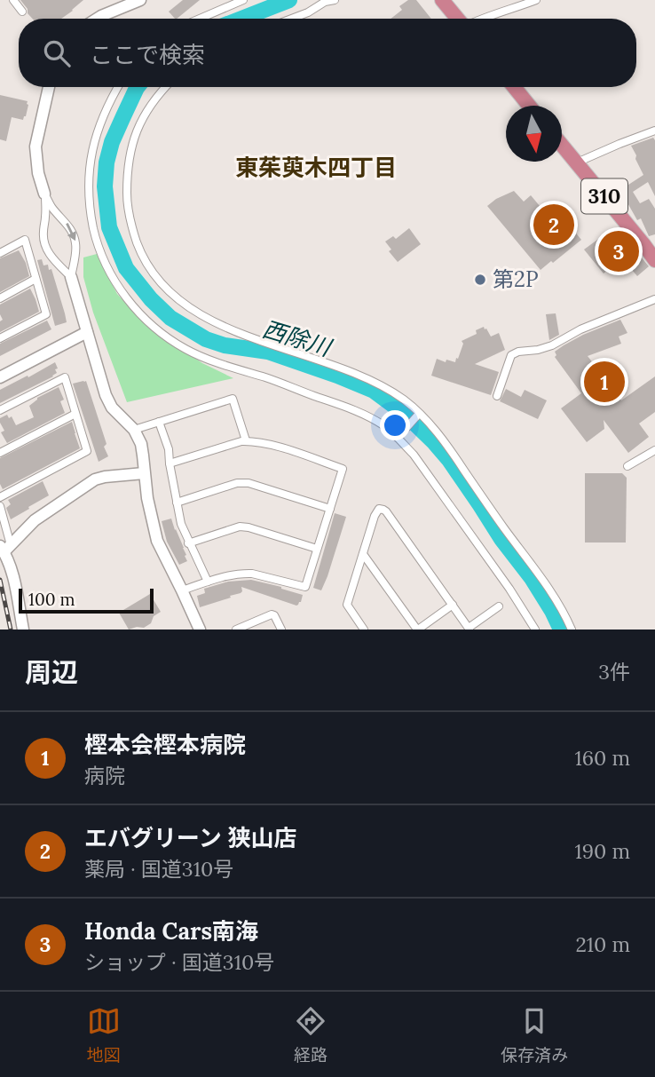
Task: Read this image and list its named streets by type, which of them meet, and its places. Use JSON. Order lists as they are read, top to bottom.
{
  "streets": {
    "highway": ["310"]
  },
  "districts": ["東茱萸木四丁目"],
  "water": ["西除川"],
  "places": ["第2P"],
  "scale_bar": "100 m",
  "north": "bottom",
  "page": {
    "search": "ここで検索",
    "pins": ["2", "3", "1"],
    "scale": "100 m",
    "heading": ["周辺", "3件"],
    "list": [
      {
        "mark": "1",
        "name": "樫本会樫本病院",
        "note": "病院",
        "value": "160 m"
      },
      {
        "mark": "2",
        "name": "エバグリーン 狭山店",
        "note": "薬局 · 国道310号",
        "value": "190 m"
      },
      {
        "mark": "3",
        "name": "Honda Cars南海",
        "note": "ショップ · 国道310号",
        "value": "210 m"
      }
    ],
    "nav": ["地図", "経路", "保存済み"]
  }
}
